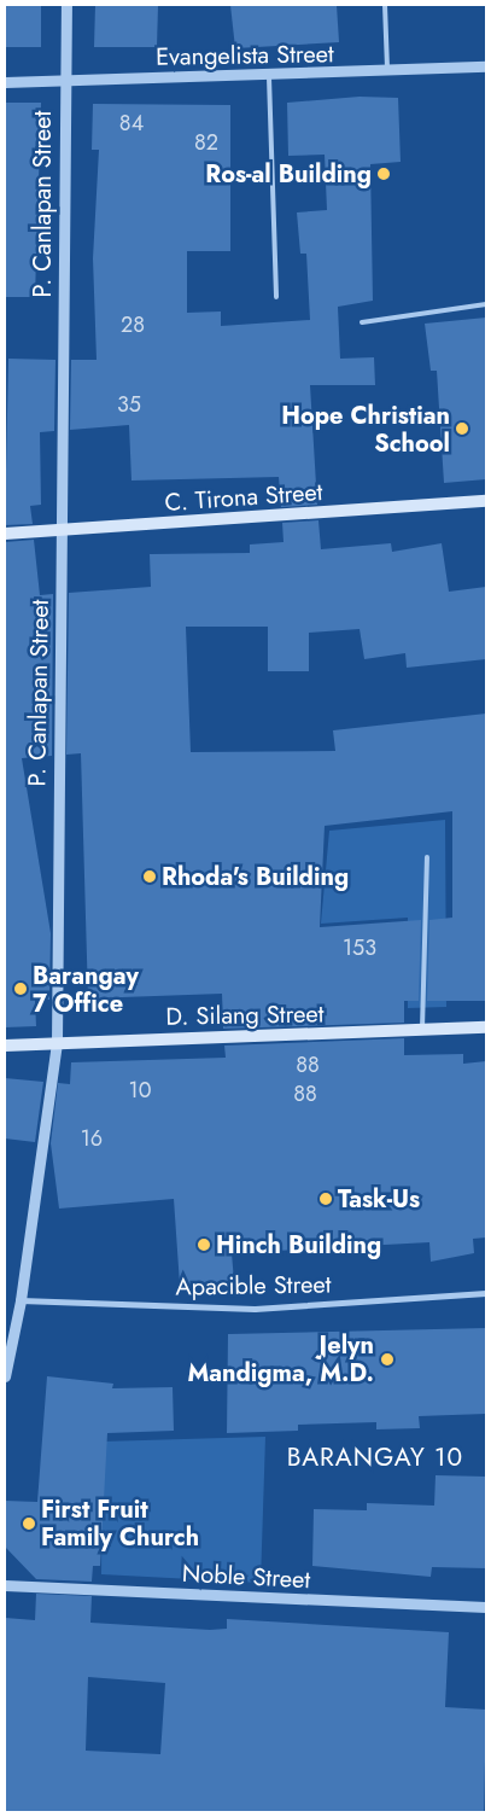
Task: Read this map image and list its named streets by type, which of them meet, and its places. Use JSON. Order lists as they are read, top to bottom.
{
  "streets": {
    "main road": ["C. Tirona Street", "D. Silang Street"],
    "street": [
      "Evangelista Street",
      "P. Canlapan Street",
      "Apacible Street",
      "Noble Street"
    ]
  },
  "crossings": [
    ["Evangelista Street", "P. Canlapan Street"],
    ["P. Canlapan Street", "C. Tirona Street"],
    ["P. Canlapan Street", "D. Silang Street"],
    ["P. Canlapan Street", "Apacible Street"]
  ],
  "districts": ["BARANGAY 10"],
  "places": [
    "Ros-al Building",
    "Hope Christian School",
    "Rhoda's Building",
    "Barangay 7 Office",
    "Task-Us",
    "Hinch Building",
    "Jelyn Mandigma, M.D.",
    "First Fruit Family Church"
  ],
  "house_numbers": [
    "84",
    "82",
    "28",
    "35",
    "153",
    "88",
    "10",
    "88",
    "16"
  ]
}
